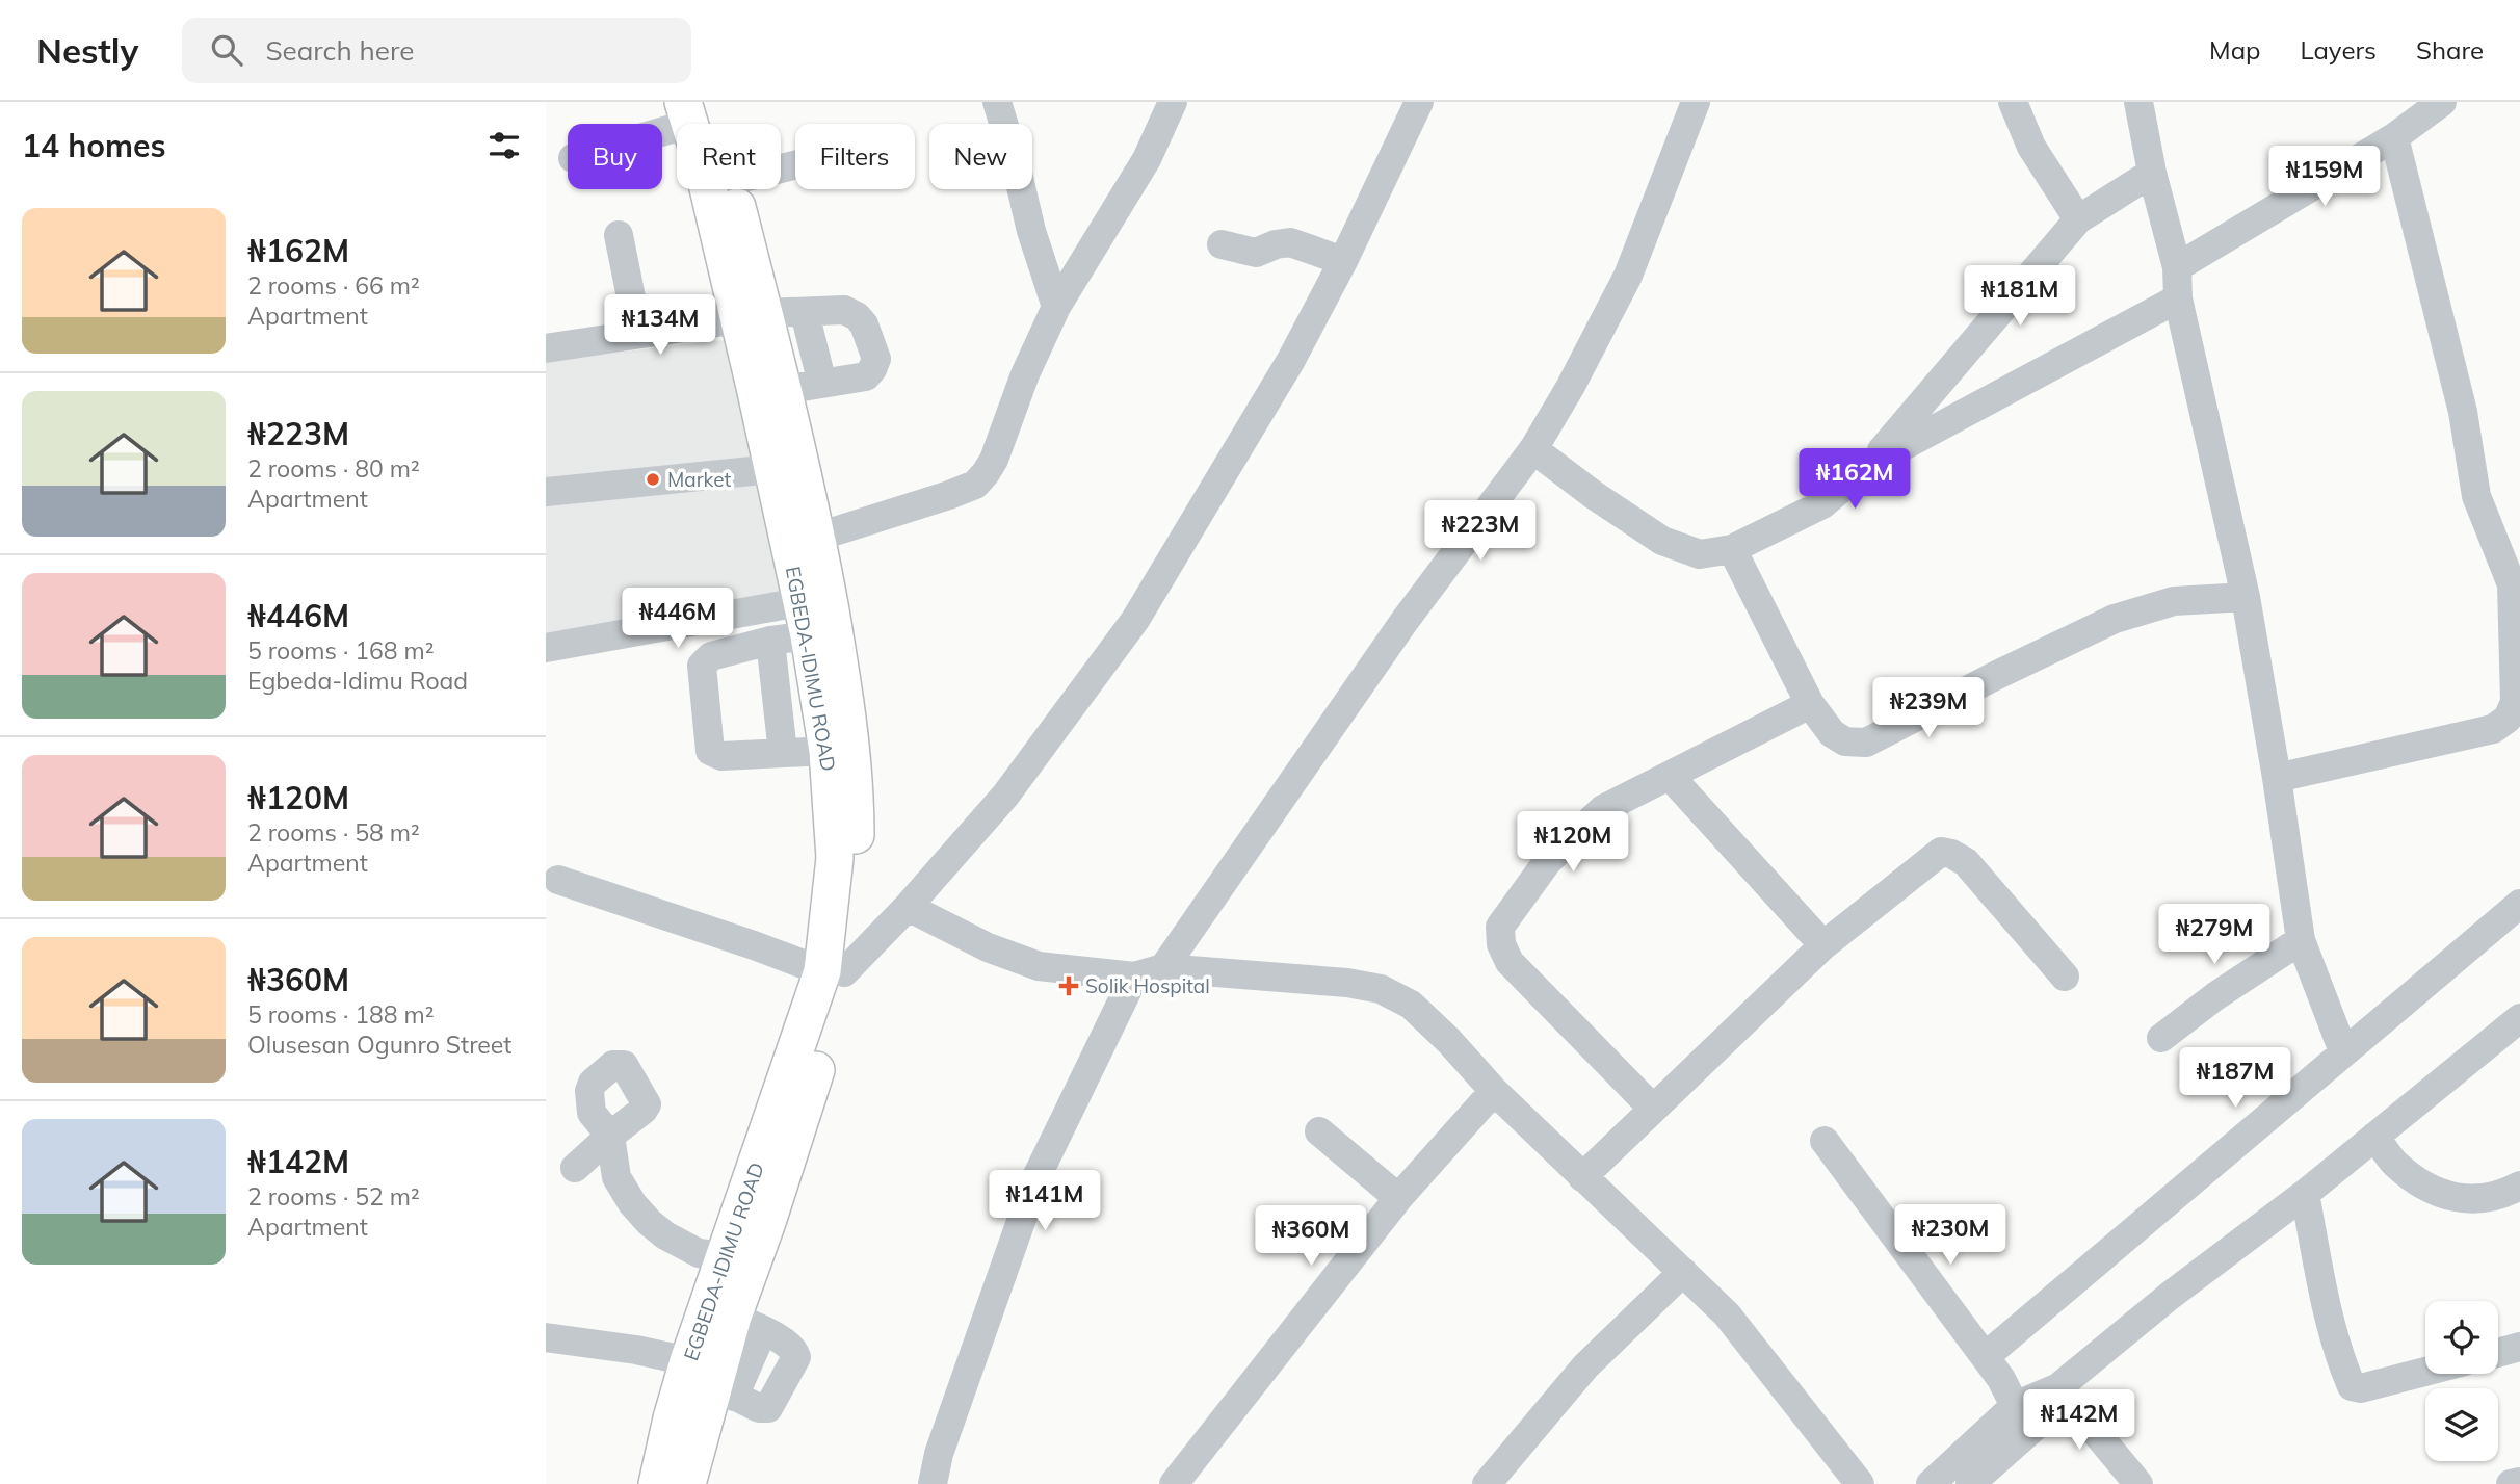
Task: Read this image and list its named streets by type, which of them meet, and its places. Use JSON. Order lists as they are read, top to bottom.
{
  "streets": {
    "main road": ["EGBEDA-IDIMU ROAD"]
  },
  "places": {
    "other": ["Market"],
    "health": ["Solik Hospital"]
  },
  "page": {
    "header": "Nestly",
    "search": "Search here",
    "nav": ["Map", "Layers", "Share"],
    "heading": "14 homes",
    "chip": [
      "Buy",
      "Rent",
      "Filters",
      "New"
    ],
    "price": [
      "₦159M",
      "₦181M",
      "₦134M",
      "₦162M",
      "₦223M",
      "₦446M",
      "₦239M",
      "₦120M",
      "₦279M",
      "₦187M",
      "₦141M",
      "₦230M",
      "₦360M",
      "₦142M"
    ],
    "list": [
      {
        "name": "₦162M",
        "note": "2 rooms · 66 m² · Apartment"
      },
      {
        "name": "₦223M",
        "note": "2 rooms · 80 m² · Apartment"
      },
      {
        "name": "₦446M",
        "note": "5 rooms · 168 m² · Egbeda-Idimu Road"
      },
      {
        "name": "₦120M",
        "note": "2 rooms · 58 m² · Apartment"
      },
      {
        "name": "₦360M",
        "note": "5 rooms · 188 m² · Olusesan Ogunro Street"
      },
      {
        "name": "₦142M",
        "note": "2 rooms · 52 m² · Apartment"
      }
    ]
  }
}
